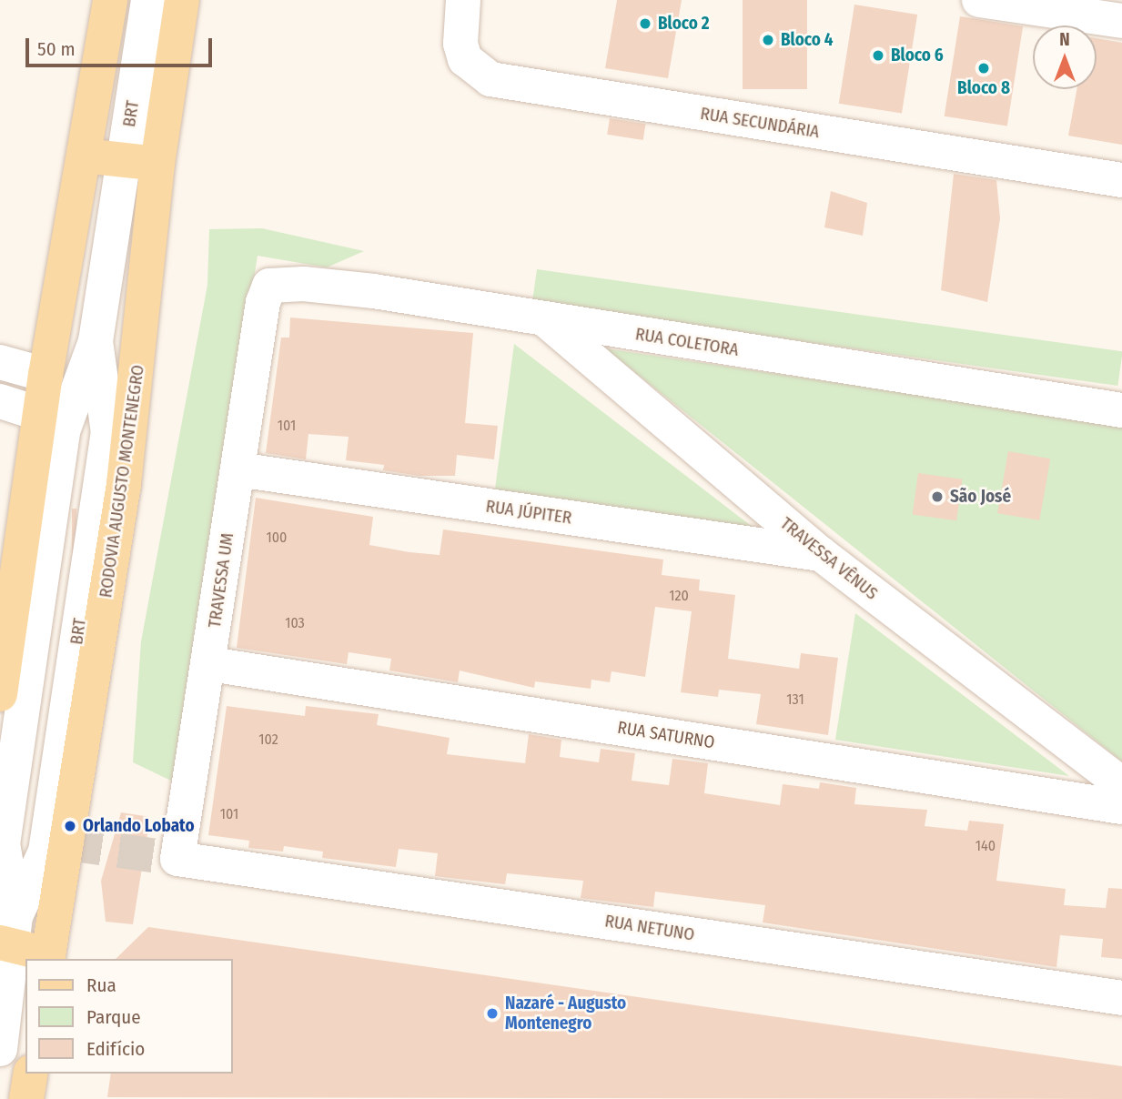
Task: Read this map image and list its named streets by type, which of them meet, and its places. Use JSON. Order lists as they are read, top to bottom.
{
  "streets": {
    "main road": ["RODOVIA AUGUSTO MONTENEGRO"],
    "street": [
      "BRT",
      "RUA SECUNDÁRIA",
      "RUA COLETORA",
      "RUA JÚPITER",
      "TRAVESSA VÊNUS",
      "TRAVESSA UM",
      "RUA SATURNO",
      "RUA NETUNO"
    ]
  },
  "crossings": [
    ["RUA COLETORA", "TRAVESSA VÊNUS"],
    ["RUA COLETORA", "TRAVESSA UM"],
    ["RUA JÚPITER", "TRAVESSA VÊNUS"],
    ["RUA JÚPITER", "TRAVESSA UM"],
    ["TRAVESSA UM", "RUA SATURNO"],
    ["TRAVESSA UM", "RUA NETUNO"]
  ],
  "places": [
    "Bloco 2",
    "Bloco 4",
    "Bloco 6",
    "Bloco 8",
    "São José",
    "Orlando Lobato",
    "Nazaré - Augusto Montenegro"
  ],
  "house_numbers": [
    "101",
    "100",
    "120",
    "103",
    "131",
    "102",
    "101",
    "140"
  ],
  "legend": ["Rua", "Parque", "Edifício"],
  "scale_bar": "50 m",
  "north": "top"
}
